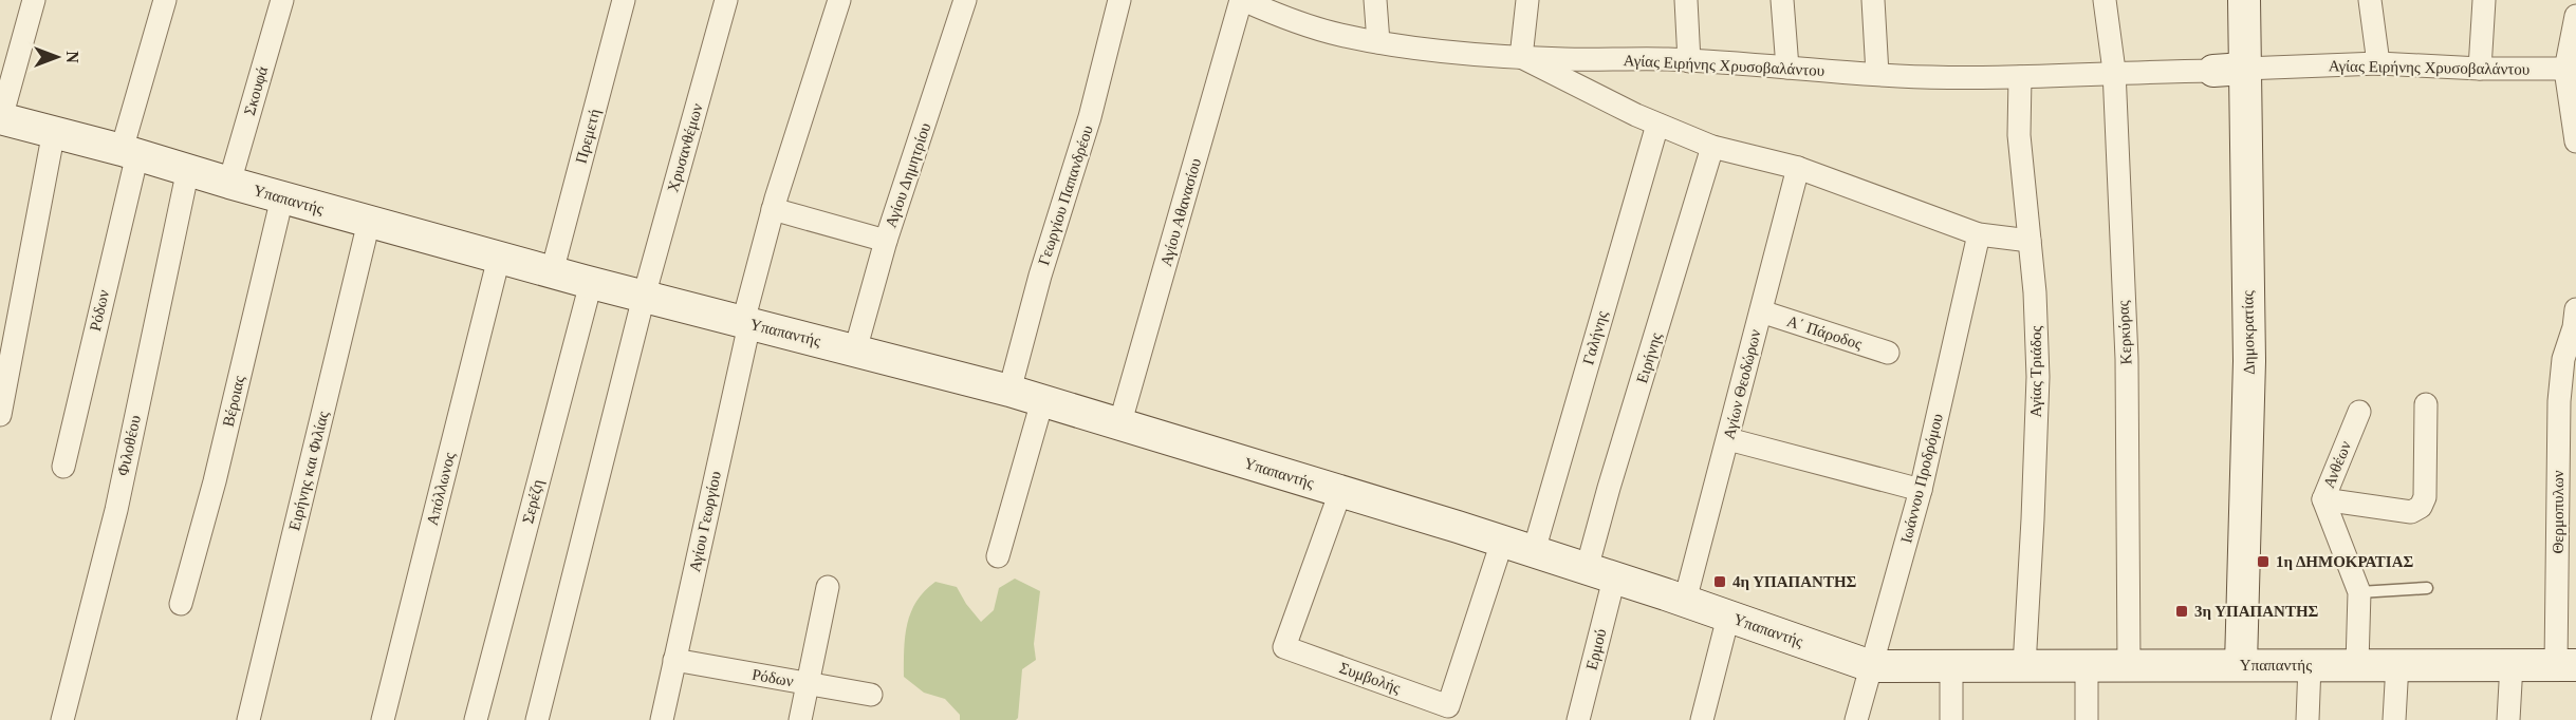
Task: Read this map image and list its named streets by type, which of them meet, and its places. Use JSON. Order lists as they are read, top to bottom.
{
  "streets": {
    "street": [
      "Αγίας Ειρήνης Χρυσοβαλάντου",
      "Σκουφά",
      "Πρεμετή",
      "Χρυσανθέμων",
      "Αγίου Δημητρίου",
      "Γεωργίου Παπανδρέου",
      "Υπαπαντής",
      "Αγίου Αθανασίου",
      "Ρόδων",
      "Α΄ Πάροδος",
      "Κερκύρας",
      "Δημοκρατίας",
      "Γαλήνης",
      "Ειρήνης",
      "Αγίας Τριάδος",
      "Αγίων Θεοδώρων",
      "Βέροιας",
      "Φιλοθέου",
      "Ανθέων",
      "Ειρήνης και Φιλίας",
      "Ιωάννου Προδρόμου",
      "Απόλλωνος",
      "Σερέζη",
      "Θερμοπυλων",
      "Αγίου Γεωργίου",
      "Ερμού",
      "Συμβολής"
    ]
  },
  "crossings": [
    ["Αγίας Ειρήνης Χρυσοβαλάντου", "Αγίου Αθανασίου"],
    ["Αγίας Ειρήνης Χρυσοβαλάντου", "Κερκύρας"],
    ["Αγίας Ειρήνης Χρυσοβαλάντου", "Δημοκρατίας"],
    ["Αγίας Ειρήνης Χρυσοβαλάντου", "Αγίας Τριάδος"],
    ["Σκουφά", "Υπαπαντής"],
    ["Πρεμετή", "Υπαπαντής"],
    ["Χρυσανθέμων", "Υπαπαντής"],
    ["Αγίου Δημητρίου", "Υπαπαντής"],
    ["Γεωργίου Παπανδρέου", "Υπαπαντής"],
    ["Υπαπαντής", "Αγίου Αθανασίου"],
    ["Υπαπαντής", "Ρόδων"],
    ["Υπαπαντής", "Κερκύρας"],
    ["Υπαπαντής", "Δημοκρατίας"],
    ["Υπαπαντής", "Γαλήνης"],
    ["Υπαπαντής", "Ειρήνης"],
    ["Υπαπαντής", "Αγίας Τριάδος"],
    ["Υπαπαντής", "Αγίων Θεοδώρων"],
    ["Υπαπαντής", "Βέροιας"],
    ["Υπαπαντής", "Φιλοθέου"],
    ["Υπαπαντής", "Ανθέων"],
    ["Υπαπαντής", "Ειρήνης και Φιλίας"],
    ["Υπαπαντής", "Ιωάννου Προδρόμου"],
    ["Υπαπαντής", "Απόλλωνος"],
    ["Υπαπαντής", "Σερέζη"],
    ["Υπαπαντής", "Θερμοπυλων"],
    ["Υπαπαντής", "Αγίου Γεωργίου"],
    ["Υπαπαντής", "Ερμού"],
    ["Υπαπαντής", "Συμβολής"],
    ["Ρόδων", "Αγίου Γεωργίου"],
    ["Α΄ Πάροδος", "Αγίων Θεοδώρων"],
    ["Ειρήνης", "Ερμού"]
  ],
  "places": {
    "transit": ["1η ΔΗΜΟΚΡΑΤΙΑΣ", "4η ΥΠΑΠΑΝΤΗΣ", "3η ΥΠΑΠΑΝΤΗΣ"]
  },
  "north": "right"
}
